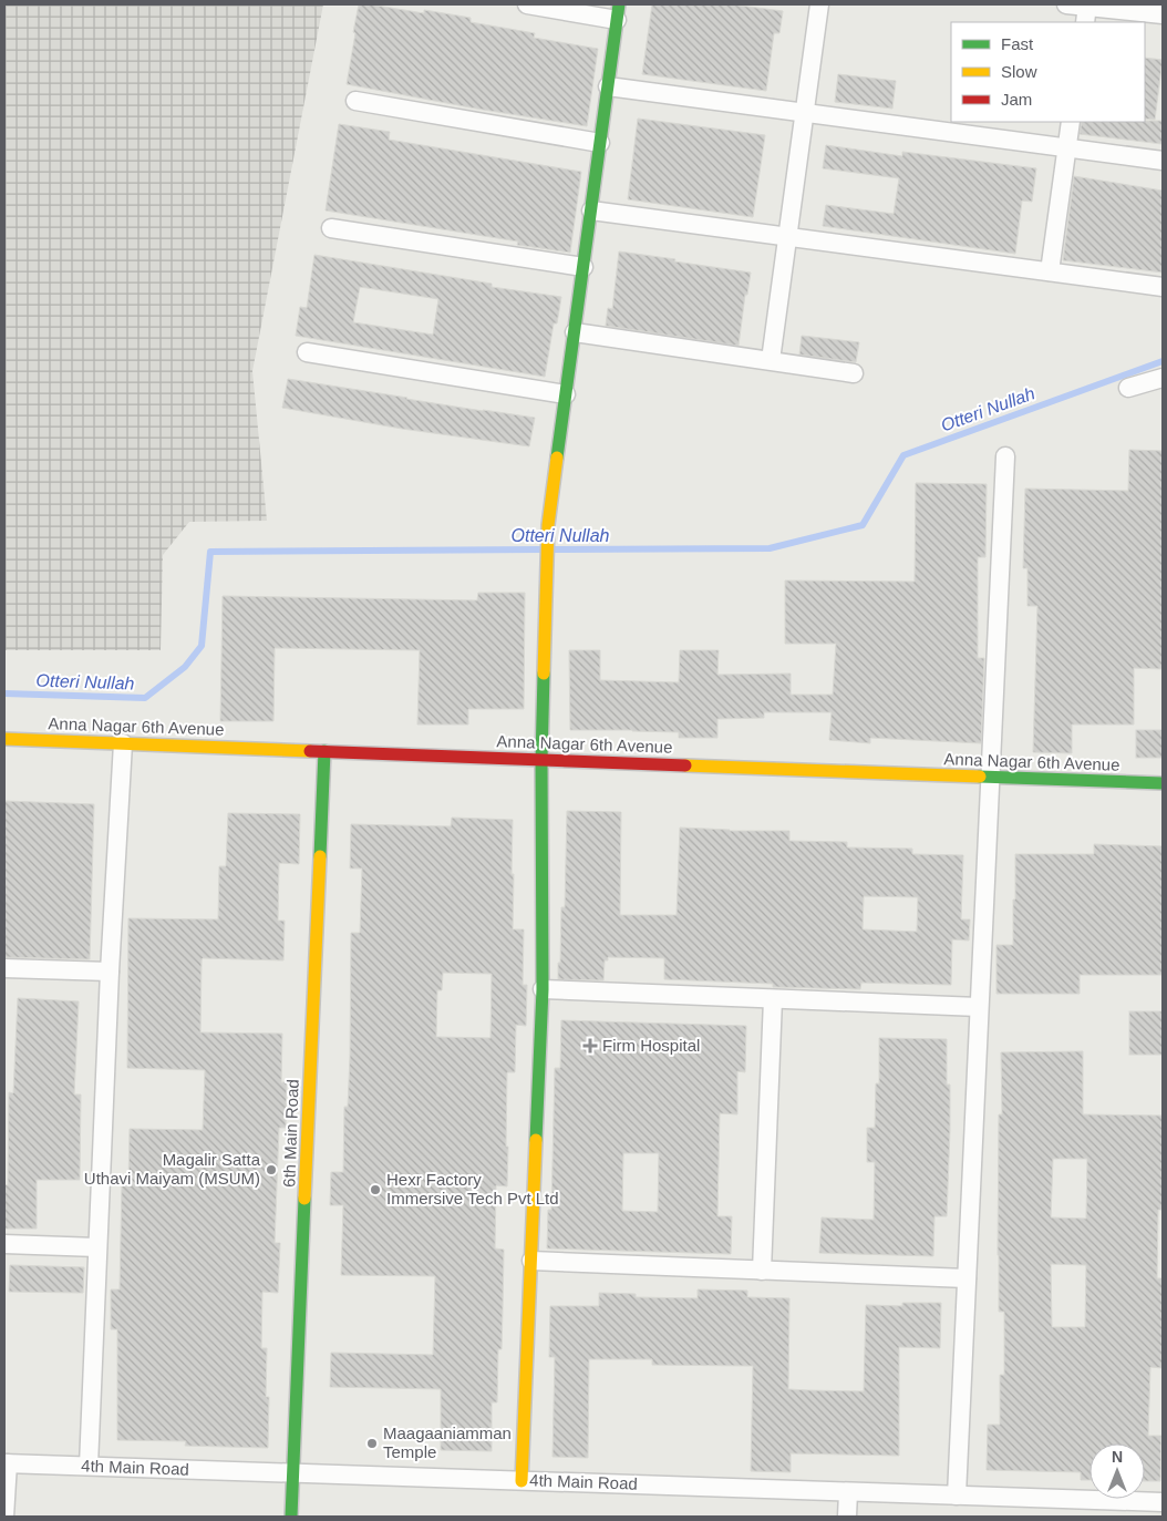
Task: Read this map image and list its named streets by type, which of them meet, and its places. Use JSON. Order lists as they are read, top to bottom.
{
  "streets": {
    "street": ["Anna Nagar 6th Avenue", "6th Main Road", "4th Main Road"]
  },
  "crossings": [
    ["Anna Nagar 6th Avenue", "6th Main Road"],
    ["6th Main Road", "4th Main Road"]
  ],
  "water": ["Otteri Nullah"],
  "places": {
    "health": ["Firm Hospital"],
    "other": ["Magalir Satta Uthavi Maiyam (MSUM)", "Hexr Factory Immersive Tech Pvt Ltd", "Maagaaniamman Temple"]
  },
  "legend": ["Fast", "Slow", "Jam"],
  "north": "top"
}
